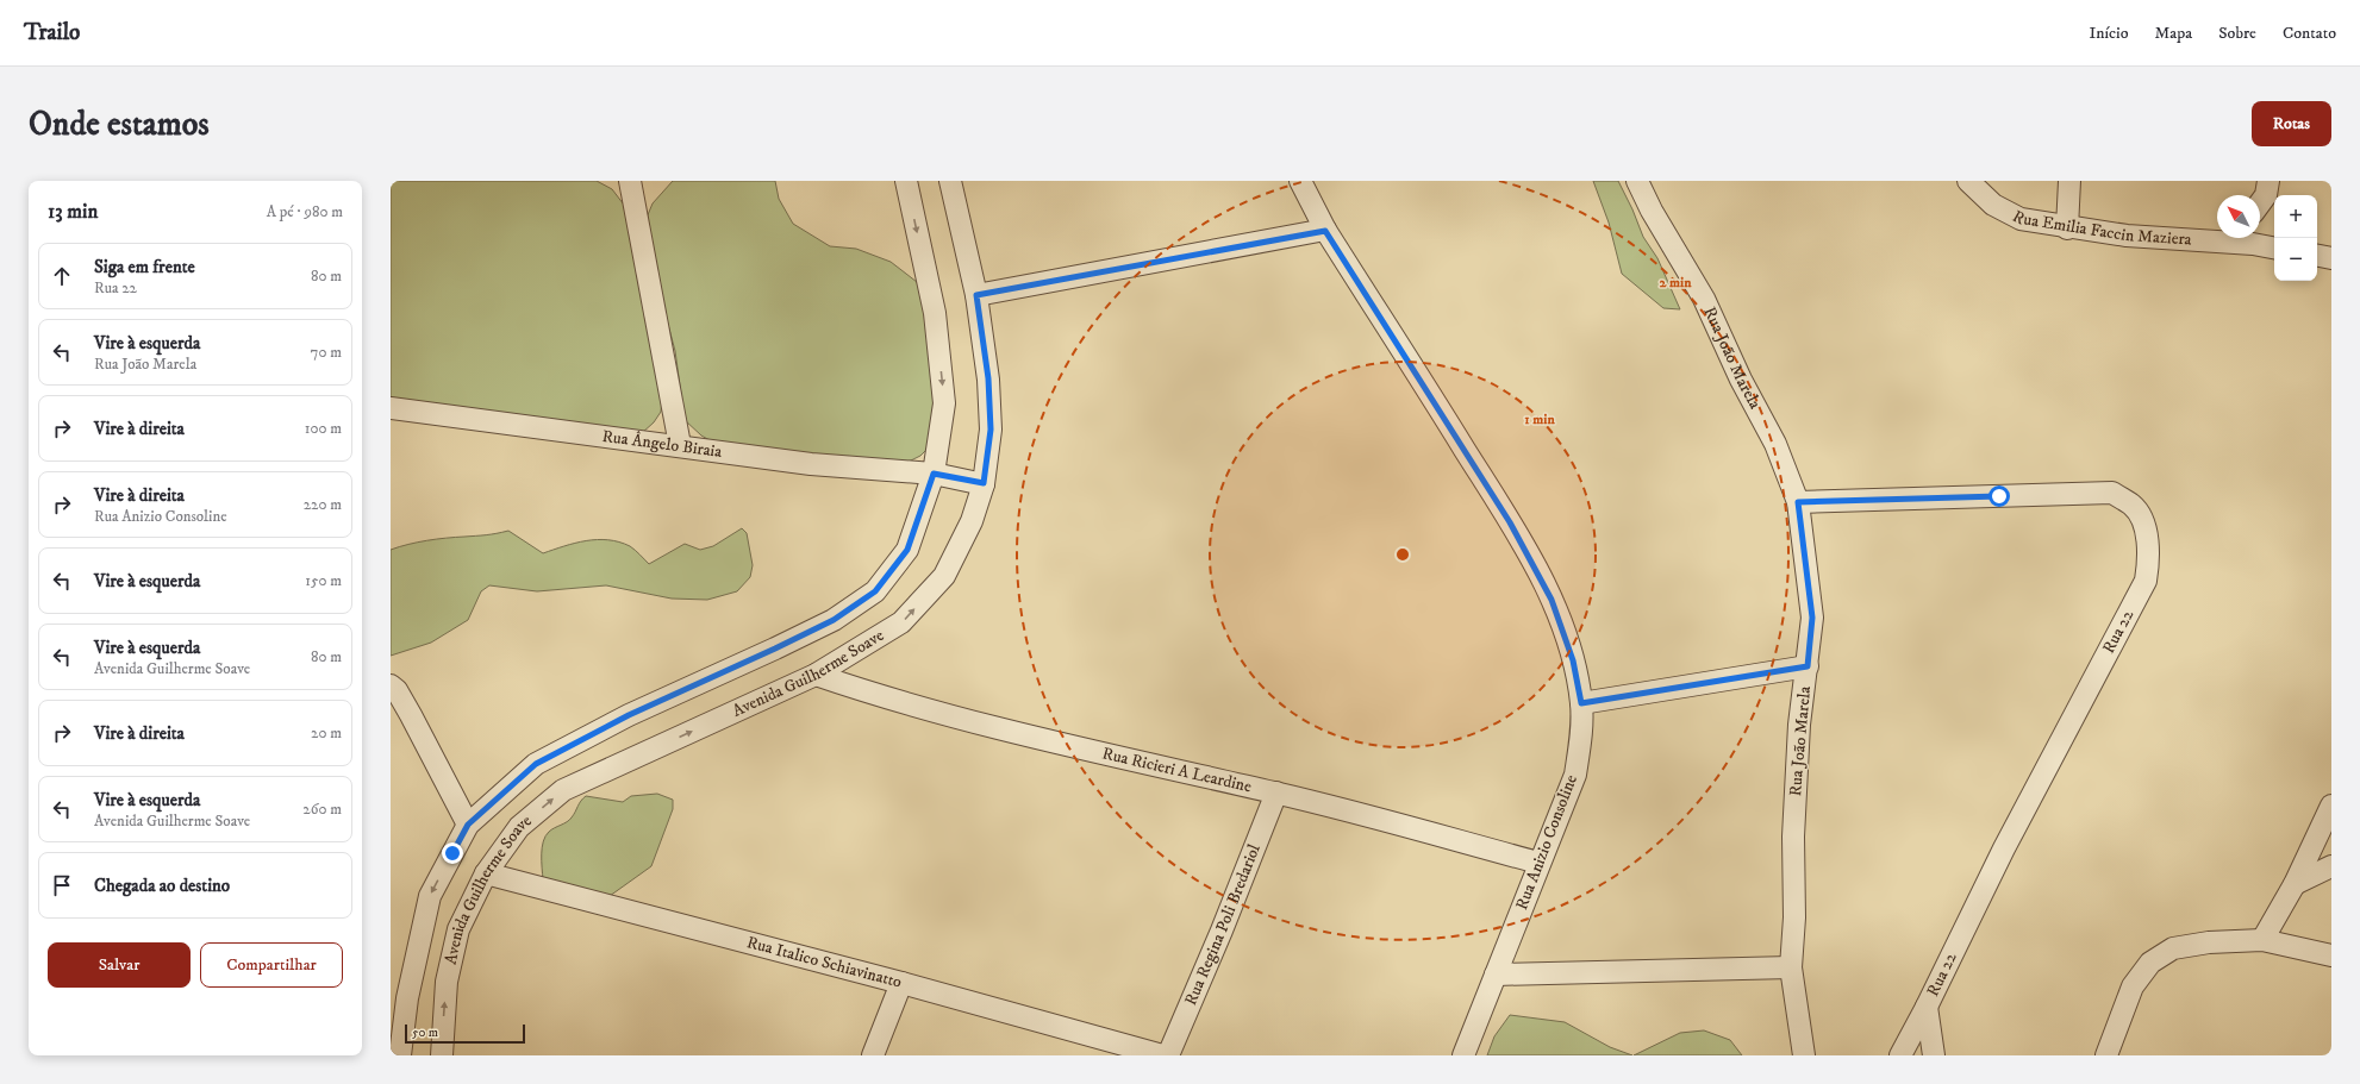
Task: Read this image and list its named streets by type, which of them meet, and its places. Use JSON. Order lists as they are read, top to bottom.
{
  "streets": {
    "street": [
      "Rua Emilia Faccin Maziera",
      "Rua João Marela",
      "Rua Ângelo Biraia",
      "Rua 22",
      "Avenida Guilherme Soave",
      "Rua Ricieri A Leardine",
      "Rua Anizio Consoline",
      "Rua Regina Poli Bredariol",
      "Rua Italico Schiavinatto"
    ]
  },
  "crossings": [
    ["Rua João Marela", "Rua 22"],
    ["Rua Ângelo Biraia", "Avenida Guilherme Soave"],
    ["Avenida Guilherme Soave", "Rua Ricieri A Leardine"],
    ["Avenida Guilherme Soave", "Rua Italico Schiavinatto"],
    ["Rua Ricieri A Leardine", "Rua Anizio Consoline"],
    ["Rua Ricieri A Leardine", "Rua Regina Poli Bredariol"]
  ],
  "scale_bar": "50 m",
  "north": "top left",
  "page": {
    "header": "Trailo",
    "nav": [
      "Início",
      "Mapa",
      "Sobre",
      "Contato"
    ],
    "buttons": [
      "Rotas",
      ["Salvar", "Compartilhar"]
    ],
    "title": "Onde estamos",
    "heading": ["13 min", "A pé · 980 m"],
    "map_buttons": ["+", "−"],
    "list": [
      ["Siga em frente", "Rua 22", "80 m"],
      ["Vire à esquerda", "Rua João Marela", "70 m"],
      ["Vire à direita", "100 m"],
      ["Vire à direita", "Rua Anizio Consoline", "220 m"],
      ["Vire à esquerda", "150 m"],
      ["Vire à esquerda", "Avenida Guilherme Soave", "80 m"],
      ["Vire à direita", "20 m"],
      ["Vire à esquerda", "Avenida Guilherme Soave", "260 m"],
      "Chegada ao destino"
    ],
    "scale": "50 m"
  },
  "rings": ["2 min", "1 min"]
}
